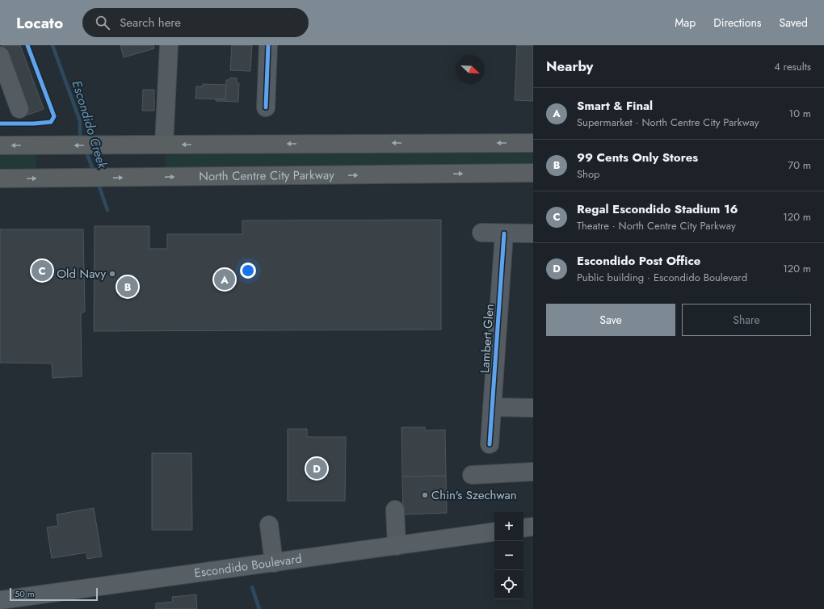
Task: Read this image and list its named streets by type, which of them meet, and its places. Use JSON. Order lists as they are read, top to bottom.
{
  "streets": {
    "highway": ["North Centre City Parkway"],
    "main road": ["Escondido Boulevard"],
    "street": ["Lambert Glen"]
  },
  "water": ["Escondido Creek"],
  "places": ["Old Navy", "Chin's Szechwan"],
  "scale_bar": "50 m",
  "north": "bottom right",
  "page": {
    "header": "Locato",
    "search": "Search here",
    "nav": ["Map", "Directions", "Saved"],
    "heading": ["Nearby", "4 results"],
    "list": [
      {
        "mark": "A",
        "name": "Smart & Final",
        "note": "Supermarket · North Centre City Parkway",
        "value": "10 m"
      },
      {
        "mark": "B",
        "name": "99 Cents Only Stores",
        "note": "Shop",
        "value": "70 m"
      },
      {
        "mark": "C",
        "name": "Regal Escondido Stadium 16",
        "note": "Theatre · North Centre City Parkway",
        "value": "120 m"
      },
      {
        "mark": "D",
        "name": "Escondido Post Office",
        "note": "Public building · Escondido Boulevard",
        "value": "120 m"
      }
    ],
    "pins": [
      "C",
      "A",
      "B",
      "D"
    ],
    "buttons": ["Save", "Share"],
    "map_buttons": ["+", "−"],
    "scale": "50 m"
  }
}
